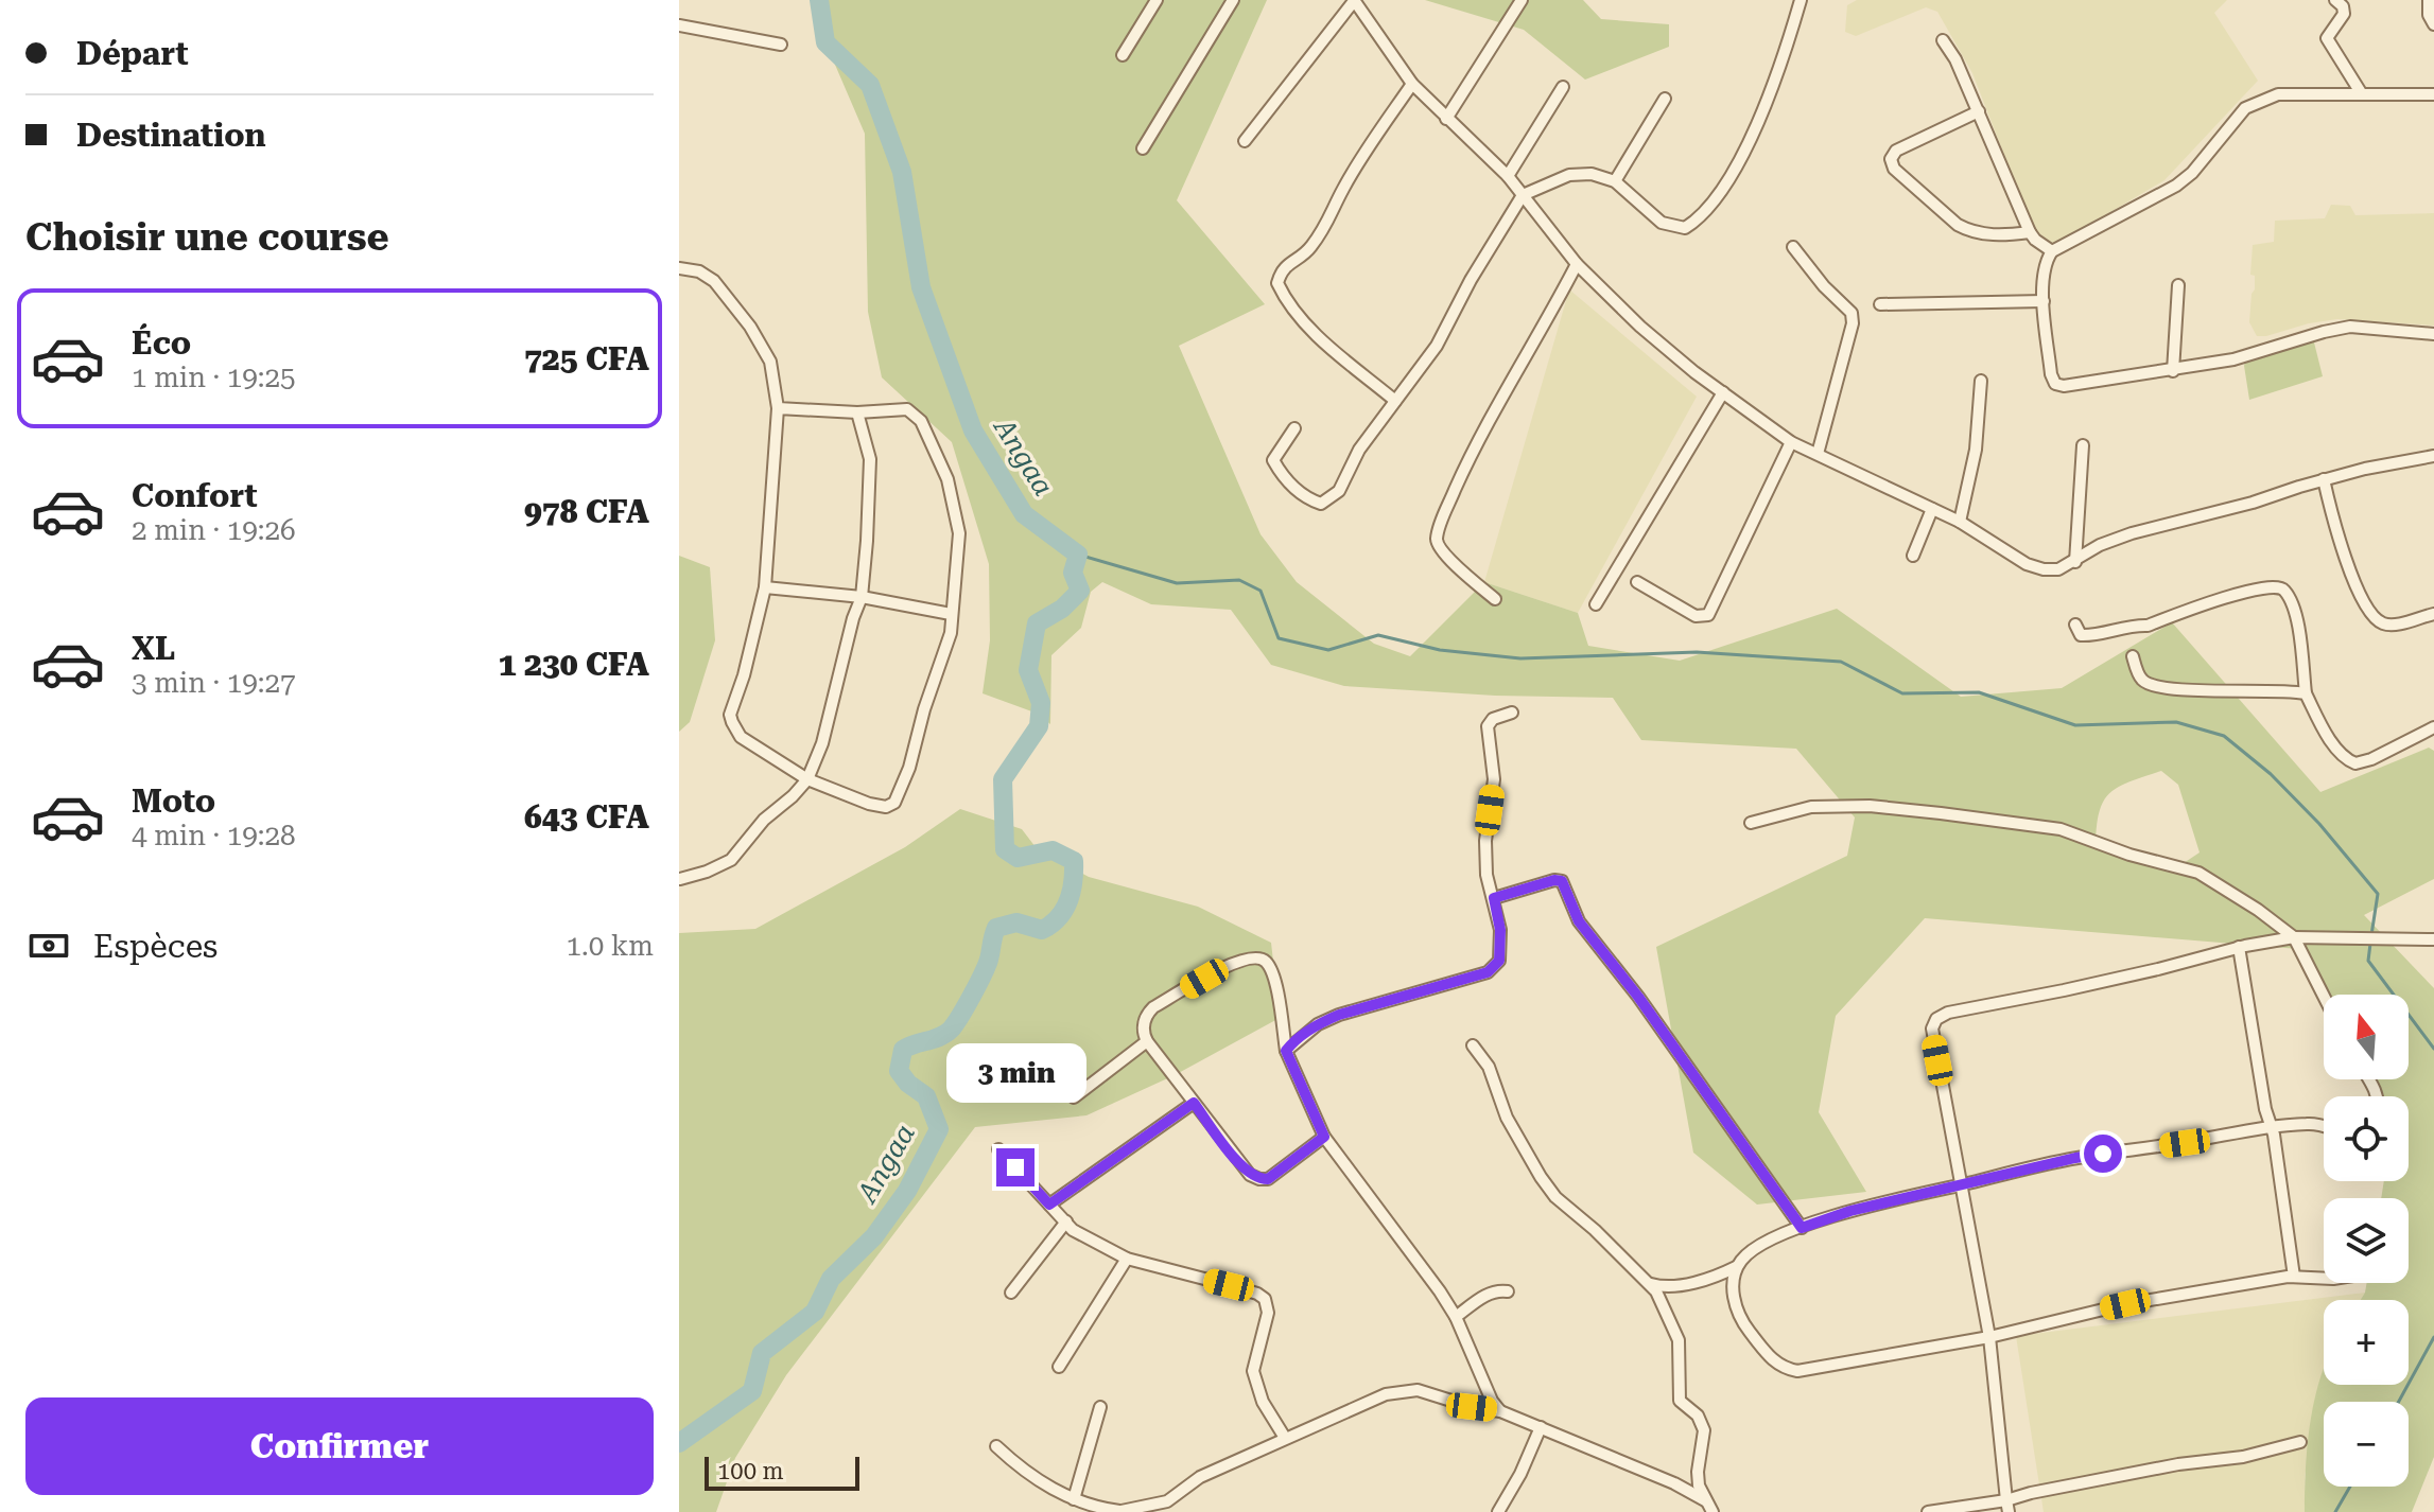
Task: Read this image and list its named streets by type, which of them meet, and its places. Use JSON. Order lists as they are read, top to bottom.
{
  "water": ["Angaa"],
  "scale_bar": "100 m",
  "north": "top",
  "page": {
    "banner": ["Départ", "Destination"],
    "heading": "Choisir une course",
    "list": [
      {
        "name": "Éco",
        "note": "1 min · 19:25",
        "value": "725 CFA"
      },
      {
        "name": "Confort",
        "note": "2 min · 19:26",
        "value": "978 CFA"
      },
      {
        "name": "XL",
        "note": "3 min · 19:27",
        "value": "1 230 CFA"
      },
      {
        "name": "Moto",
        "note": "4 min · 19:28",
        "value": "643 CFA"
      }
    ],
    "pay": ["Espèces", "1.0 km"],
    "map_buttons": ["+", "−"],
    "bubble": "3 min",
    "buttons": "Confirmer",
    "scale": "100 m"
  }
}
